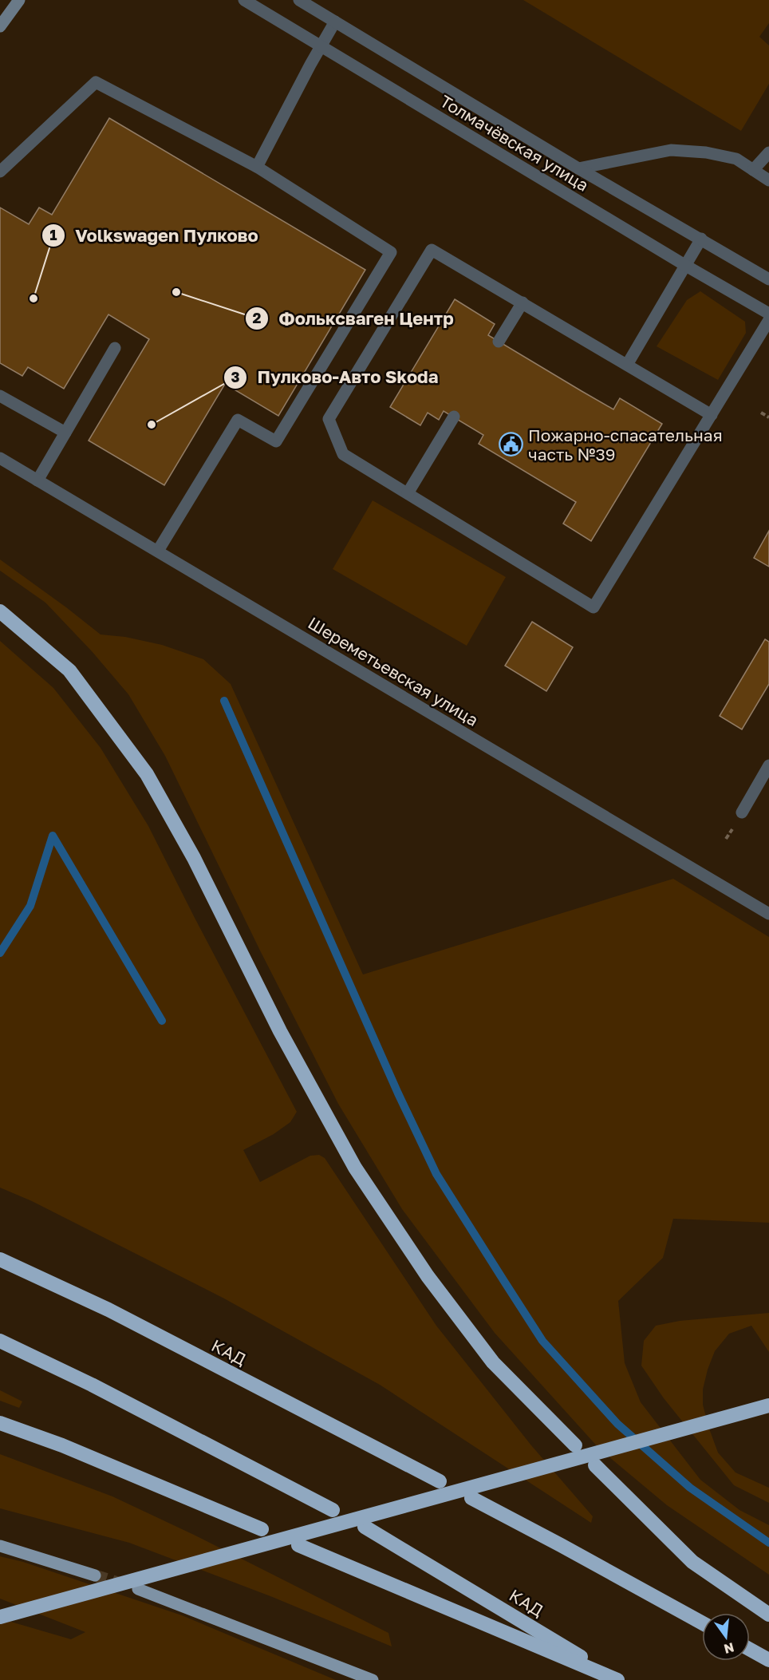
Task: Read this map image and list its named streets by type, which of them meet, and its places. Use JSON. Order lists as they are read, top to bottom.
{
  "streets": {
    "highway": ["КАД"],
    "street": ["Толмачёвская улица", "Шереметьевская улица"]
  },
  "places": {
    "other": ["Фольксваген Центр", "Volkswagen Пулково", "Пулково-Авто Skoda"],
    "public building": ["Пожарно-спасательная часть №39"]
  },
  "north": "bottom"
}
